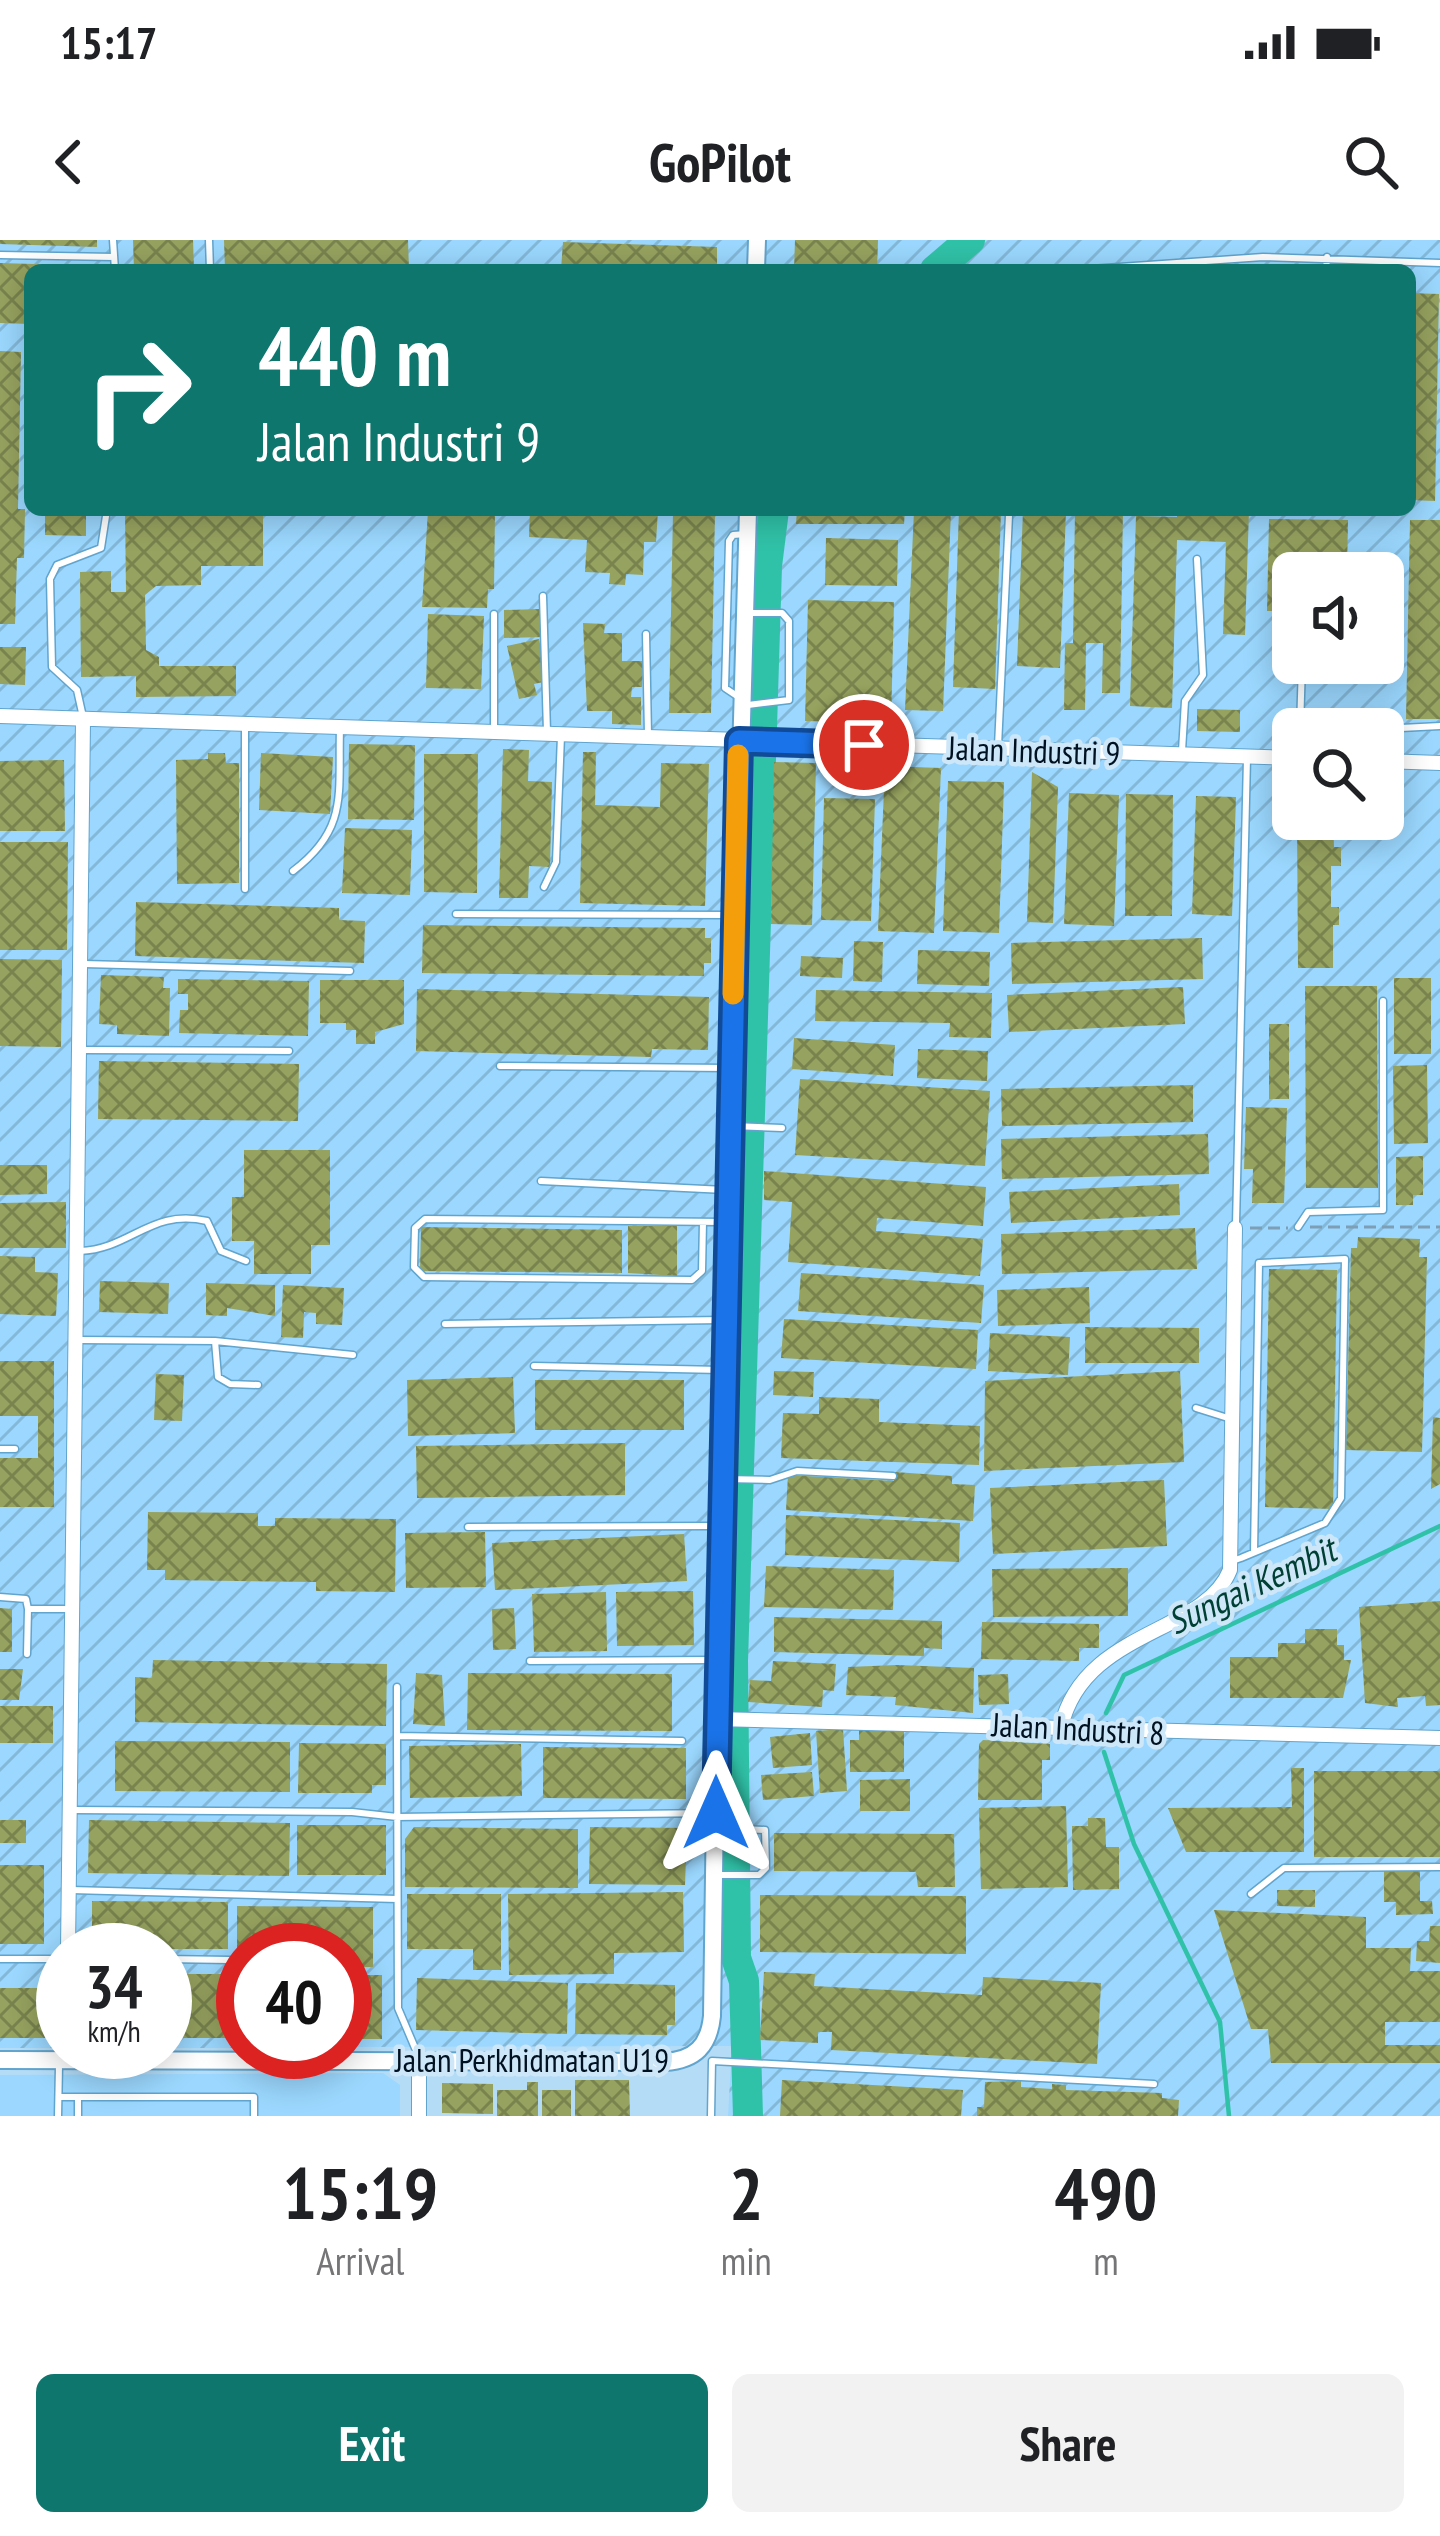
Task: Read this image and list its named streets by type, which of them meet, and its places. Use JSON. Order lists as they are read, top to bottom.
{
  "streets": {
    "street": ["Jalan Industri 9", "Jalan Industri 8", "Jalan Perkhidmatan U19"]
  },
  "water": ["Sungai Kembit"],
  "page": {
    "status": "15:17",
    "header": "GoPilot",
    "turn": ["440 m", "Jalan Industri 9"],
    "speed": "34 km/h",
    "limit": "40",
    "eta": [
      "15:19",
      "Arrival",
      "2",
      "min",
      "490",
      "m"
    ],
    "buttons": ["Exit", "Share"]
  }
}
